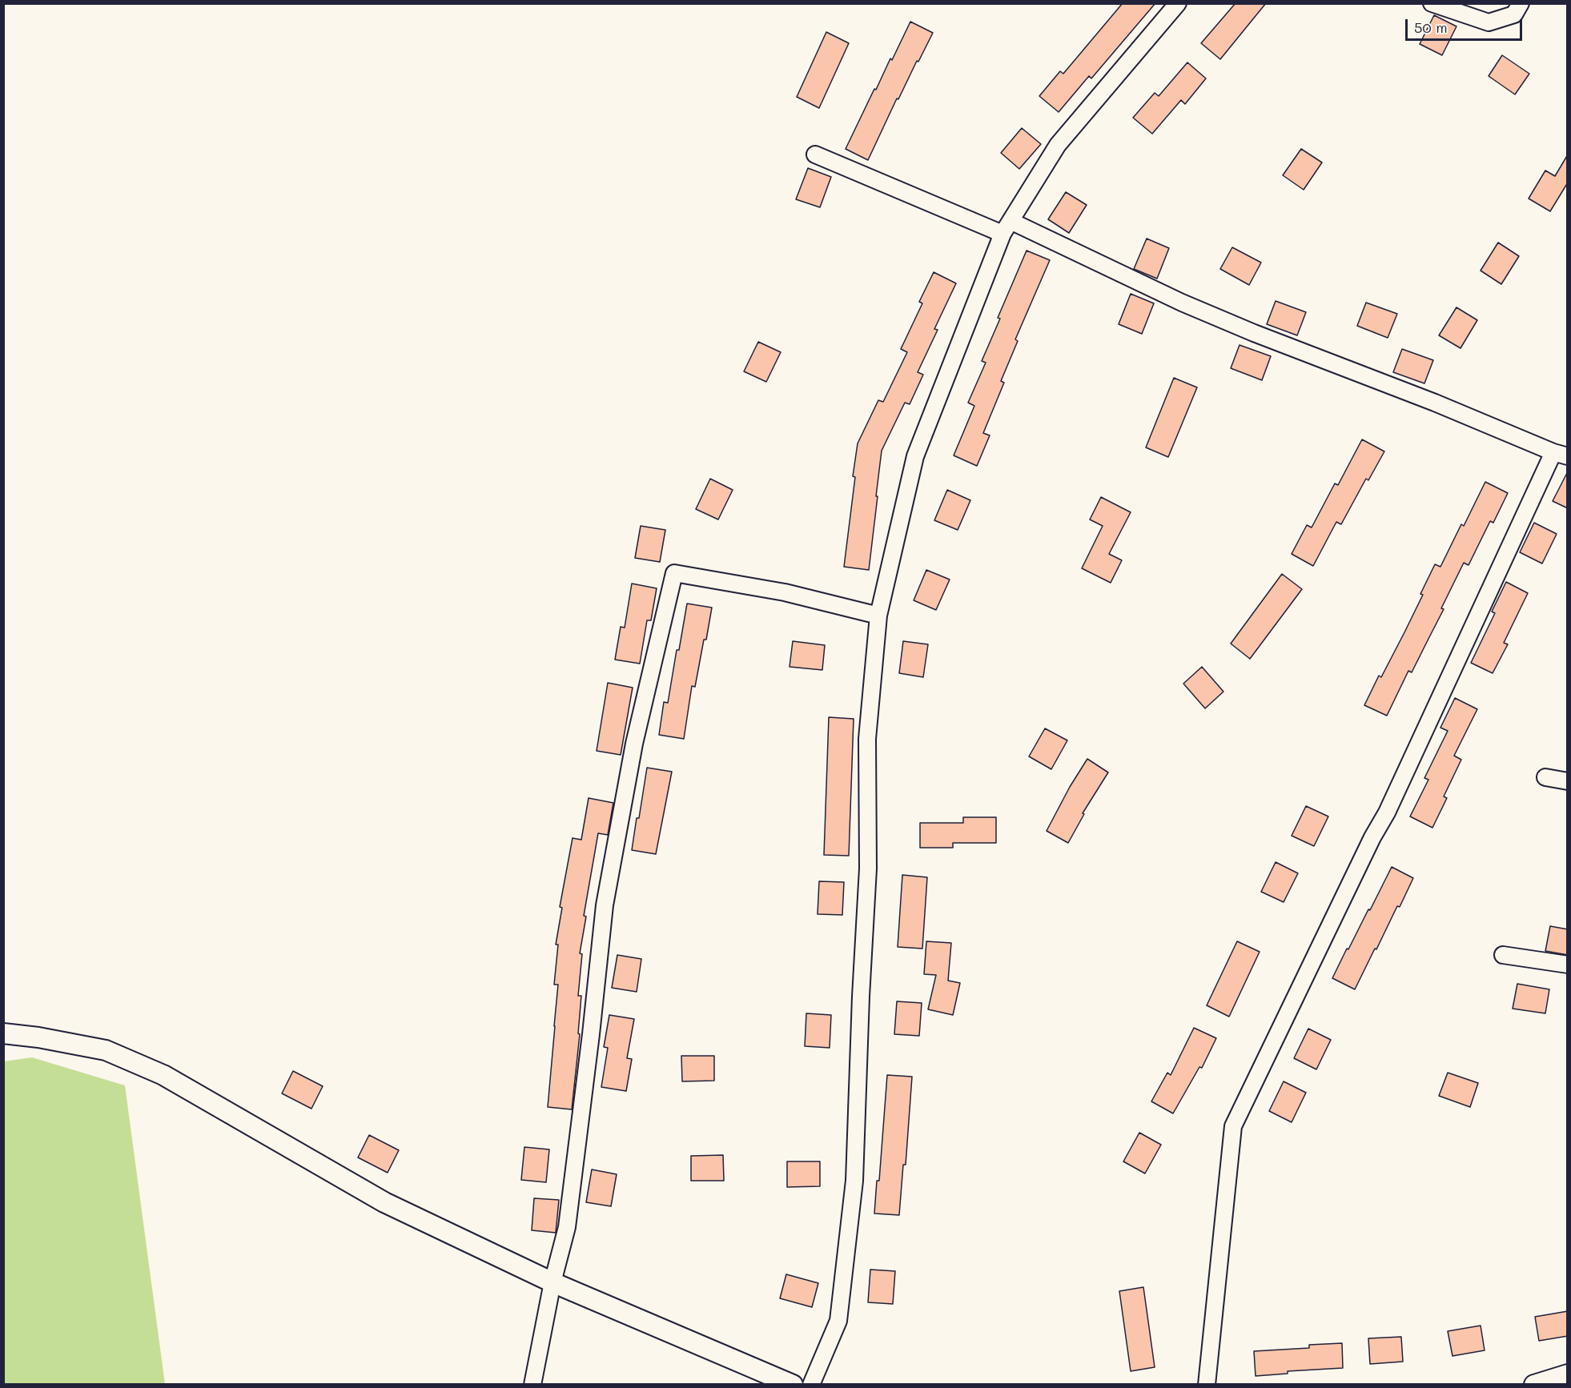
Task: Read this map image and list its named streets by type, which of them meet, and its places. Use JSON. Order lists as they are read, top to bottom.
{
  "scale_bar": "50 m"
}
